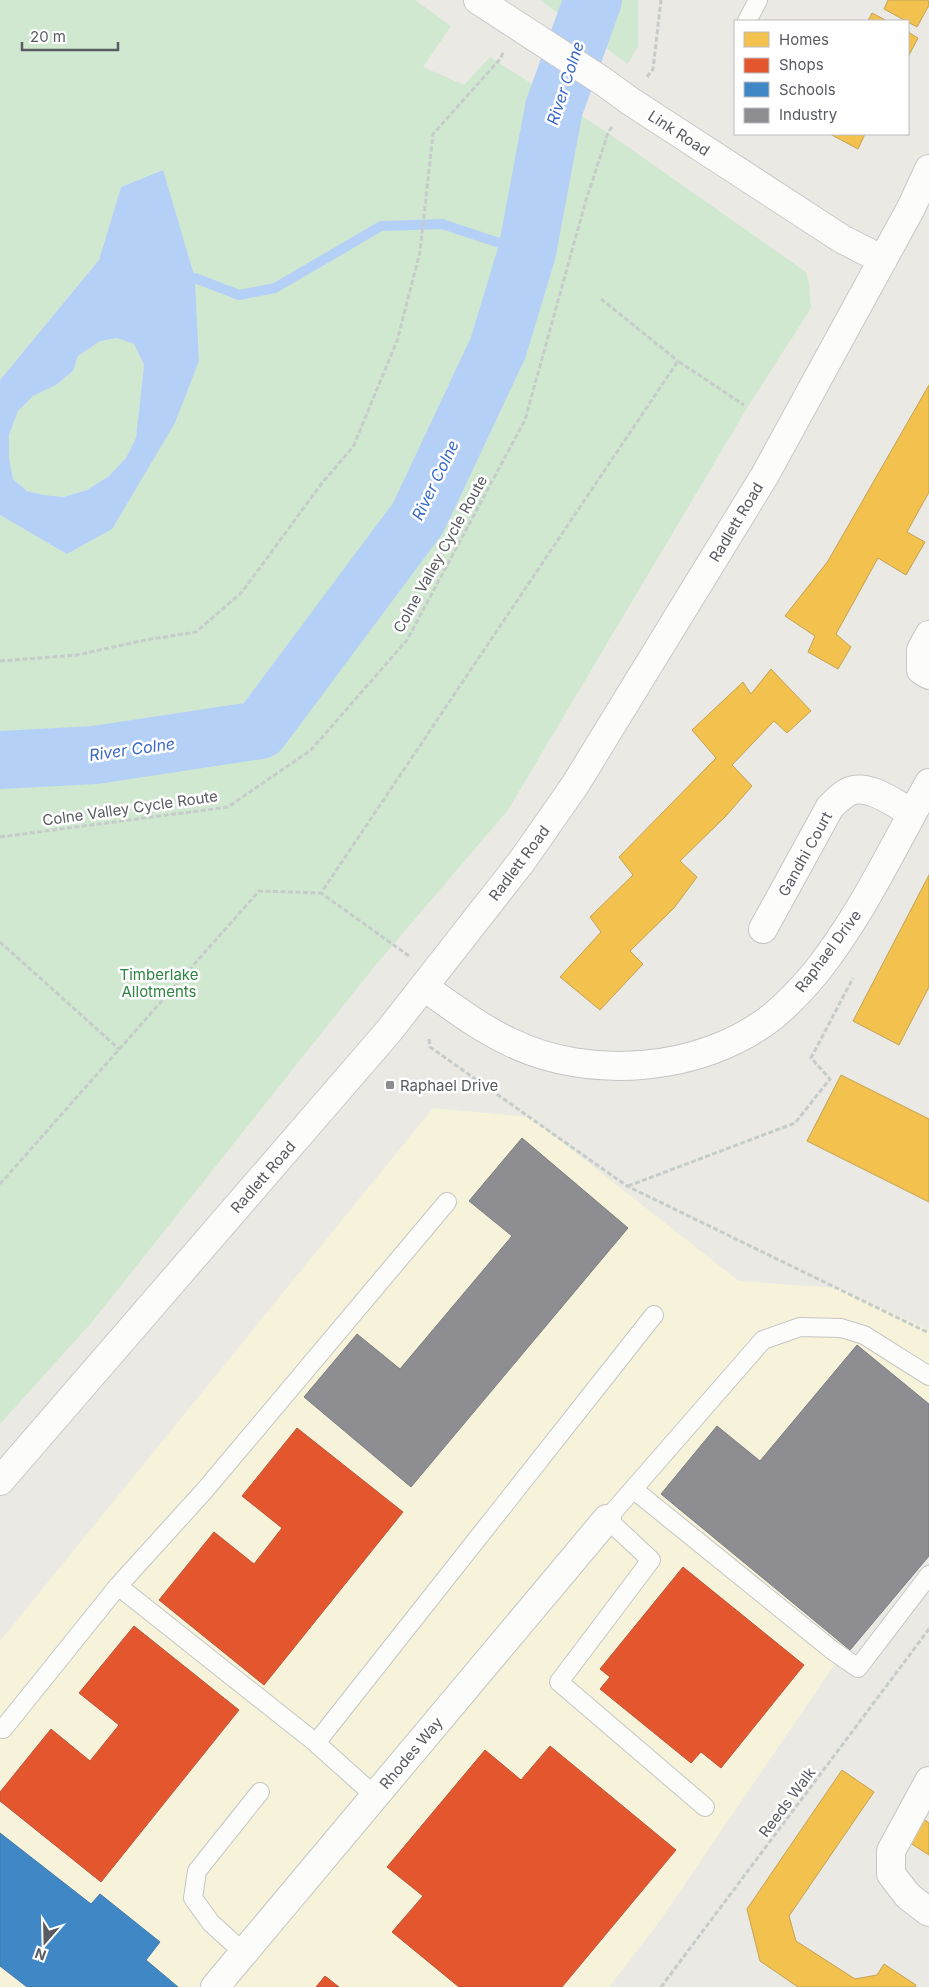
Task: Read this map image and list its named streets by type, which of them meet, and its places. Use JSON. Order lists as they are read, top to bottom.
{
  "streets": {
    "street": [
      "Link Road",
      "Radlett Road",
      "Gandhi Court",
      "Raphael Drive",
      "Rhodes Way"
    ],
    "path": ["Colne Valley Cycle Route", "Reeds Walk"]
  },
  "crossings": [
    ["Link Road", "Radlett Road"],
    ["Radlett Road", "Raphael Drive"],
    ["Gandhi Court", "Raphael Drive"]
  ],
  "water": ["River Colne"],
  "parks": ["Timberlake Allotments"],
  "places": {
    "transit": ["Raphael Drive"]
  },
  "legend": [
    "Homes",
    "Shops",
    "Schools",
    "Industry"
  ],
  "scale_bar": "20 m",
  "north": "bottom"
}
